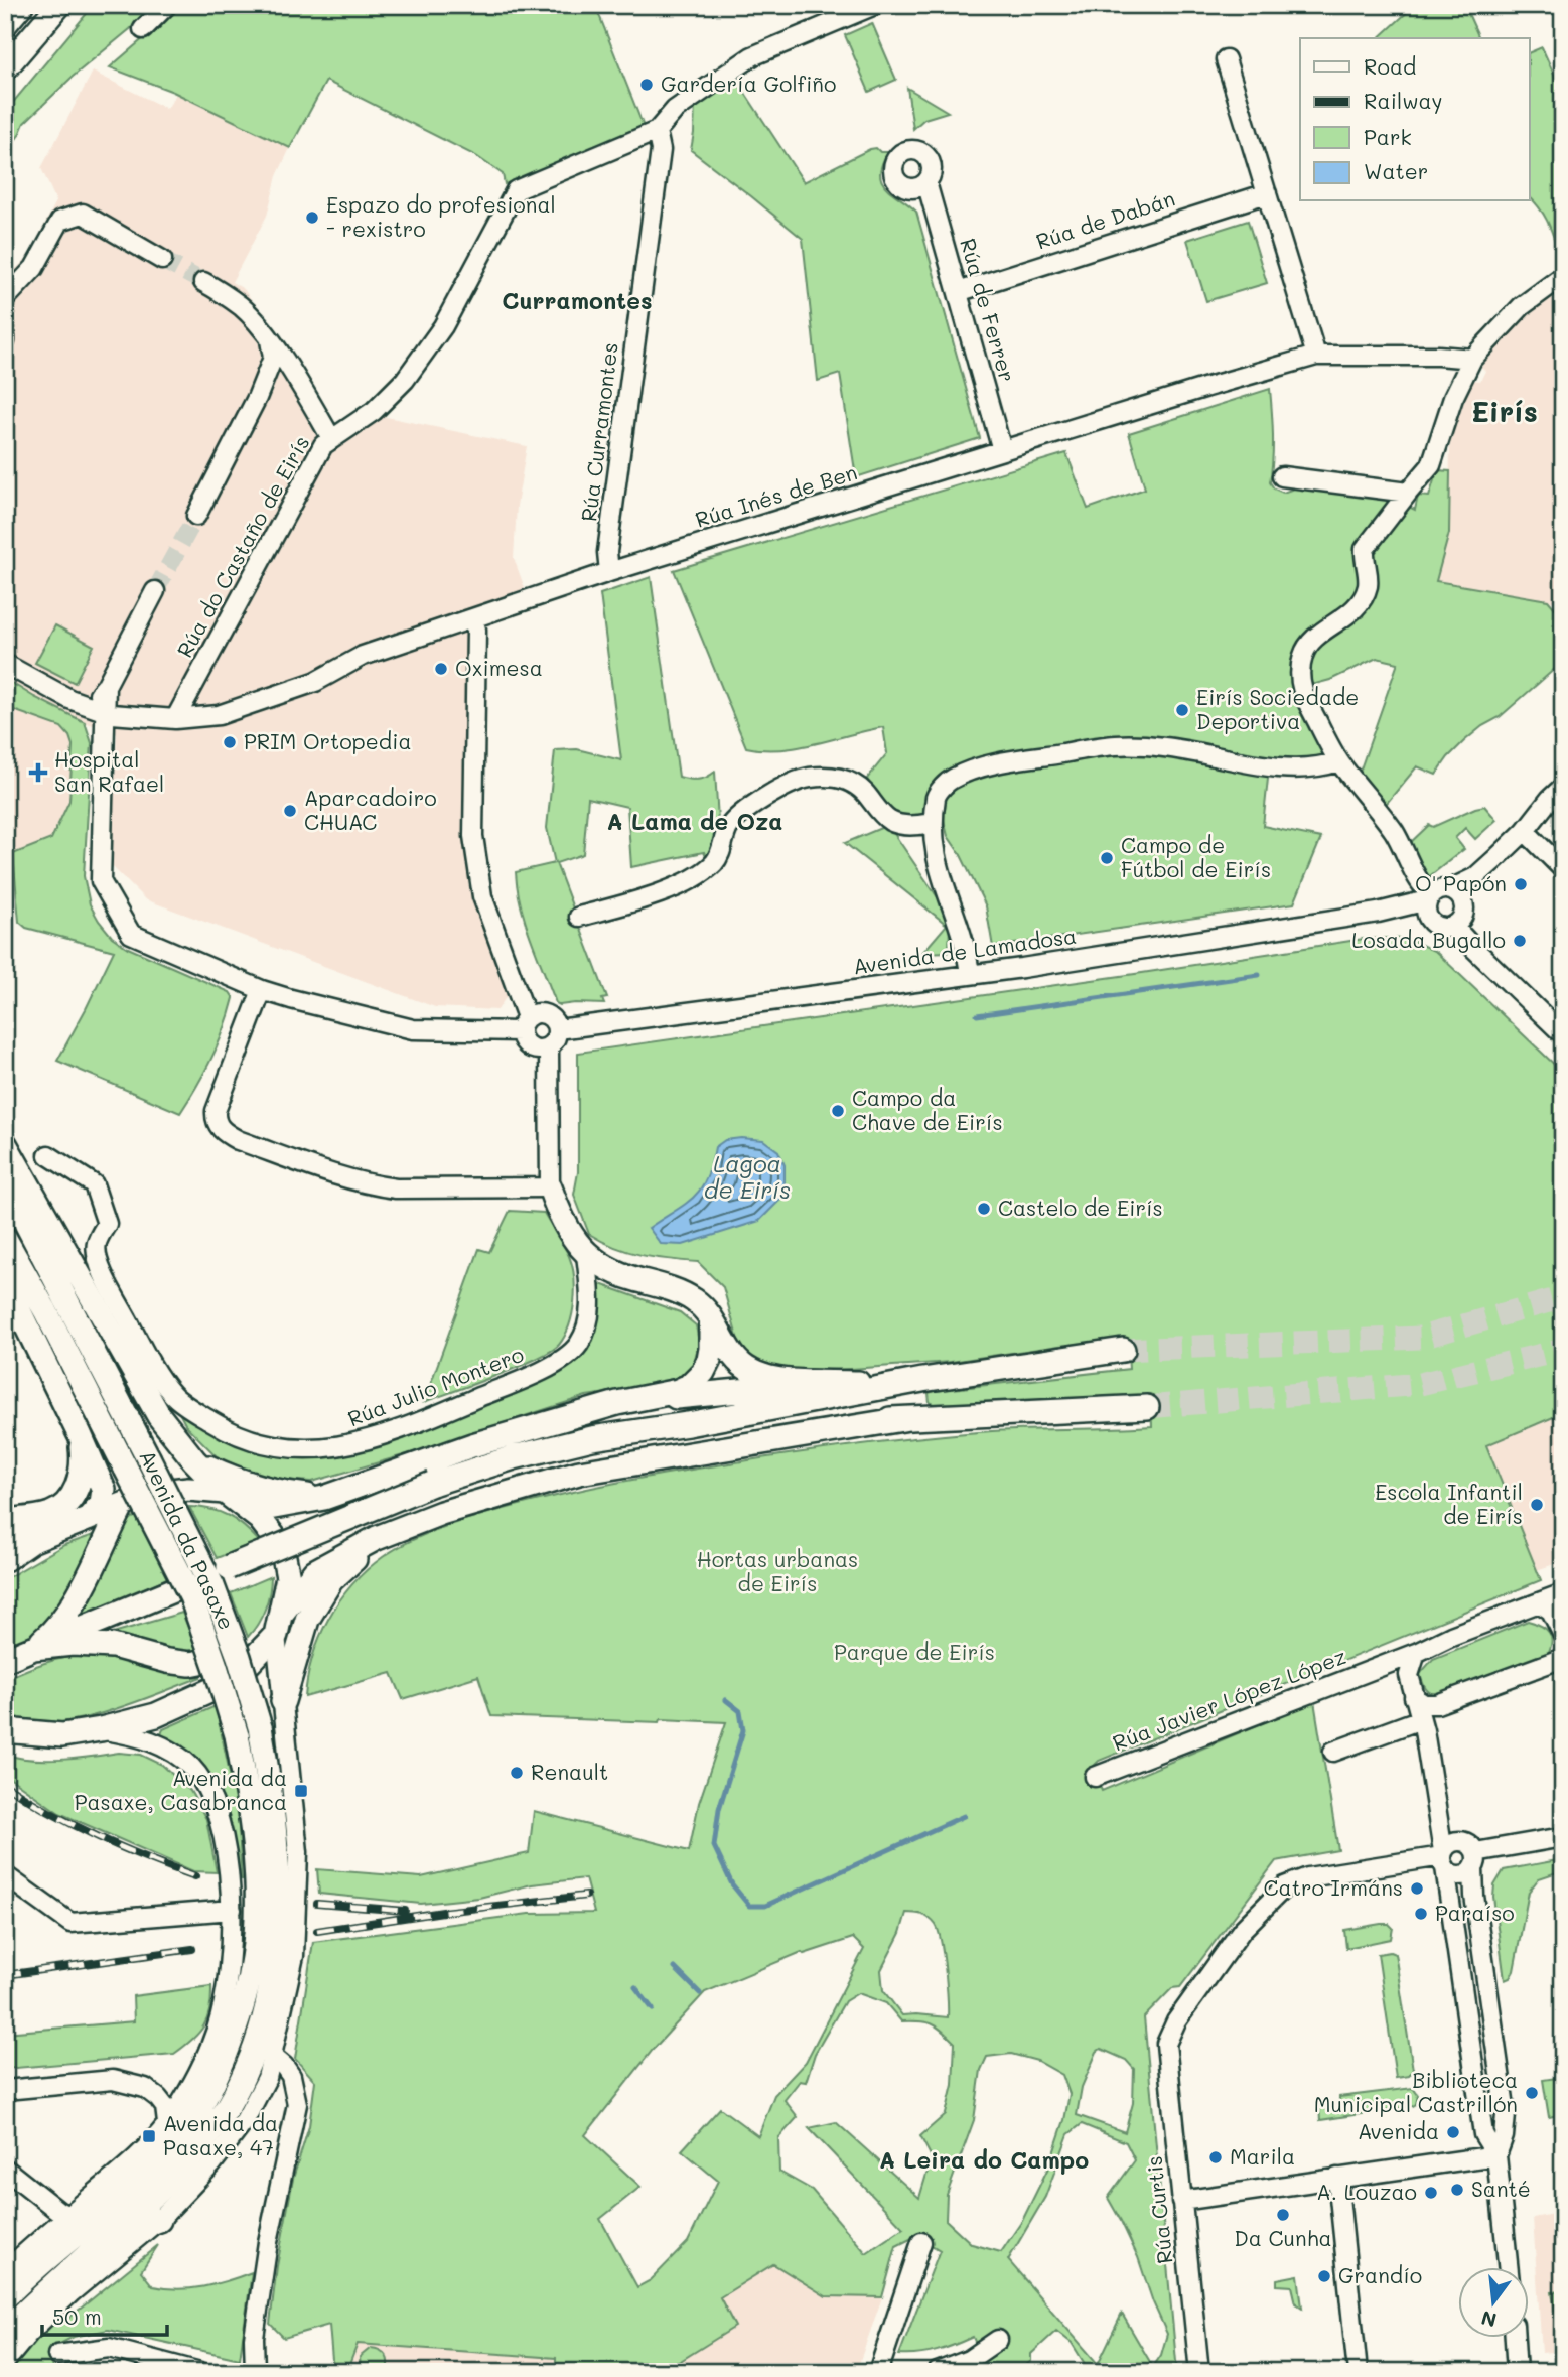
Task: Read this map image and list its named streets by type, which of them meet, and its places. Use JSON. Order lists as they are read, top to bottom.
{
  "streets": {
    "main road": ["Avenida da Pasaxe"],
    "street": [
      "Rúa de Dabán",
      "Rúa de Ferrer",
      "Rúa Curramontes",
      "Rúa Inés de Ben",
      "Rúa do Castaño de Eirís",
      "Avenida de Lamadosa",
      "Rúa Julio Montero",
      "Rúa Javier López López",
      "Rúa Curtis"
    ]
  },
  "crossings": [
    ["Rúa de Dabán", "Rúa de Ferrer"],
    ["Rúa de Ferrer", "Rúa Inés de Ben"],
    ["Rúa Curramontes", "Rúa Inés de Ben"],
    ["Rúa Curramontes", "Rúa do Castaño de Eirís"],
    ["Rúa Inés de Ben", "Rúa do Castaño de Eirís"]
  ],
  "districts": [
    "Curramontes",
    "Eirís",
    "A Lama de Oza",
    "A Leira do Campo"
  ],
  "water": ["Lagoa de Eirís"],
  "parks": ["Hortas urbanas de Eirís", "Parque de Eirís"],
  "places": {
    "other": [
      "Gardería Golfiño",
      "Espazo do profesional - rexistro",
      "Oximesa",
      "Eirís Sociedade Deportiva",
      "PRIM Ortopedia",
      "Aparcadoiro CHUAC",
      "Campo de Fútbol de Eirís",
      "O' Papón",
      "Losada Bugallo",
      "Campo da Chave de Eirís",
      "Castelo de Eirís",
      "Escola Infantil de Eirís",
      "Renault",
      "Catro Irmáns",
      "Paraíso",
      "Biblioteca Municipal Castrillón",
      "Avenida",
      "Marila",
      "Santé",
      "A. Louzao",
      "Da Cunha",
      "Grandío"
    ],
    "health": ["Hospital San Rafael"],
    "transit": ["Avenida da Pasaxe, Casabranca", "Avenida da Pasaxe, 47"]
  },
  "legend": [
    "Road",
    "Railway",
    "Park",
    "Water"
  ],
  "scale_bar": "50 m",
  "north": "bottom"
}
